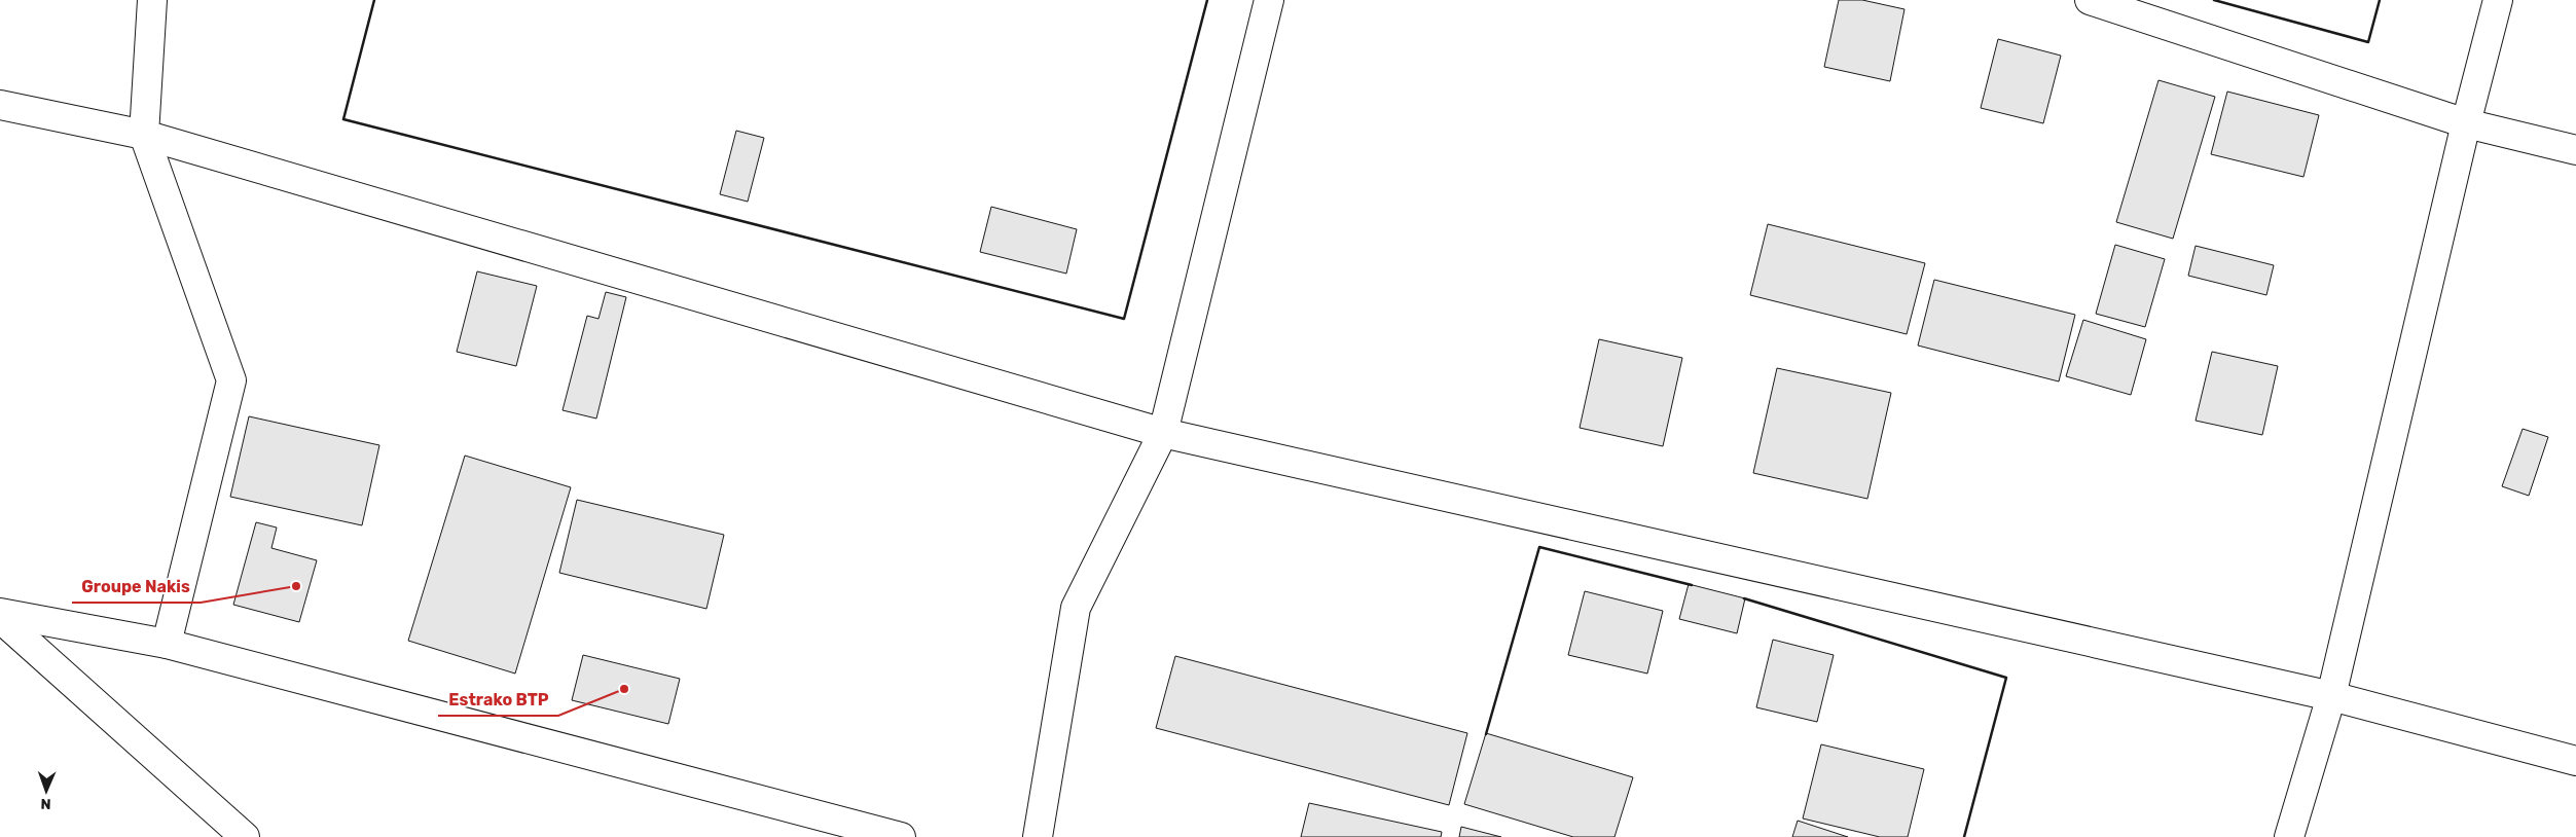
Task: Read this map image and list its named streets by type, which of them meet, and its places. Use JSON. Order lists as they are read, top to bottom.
{
  "places": ["Groupe Nakis", "Estrako BTP"],
  "north": "bottom"
}
